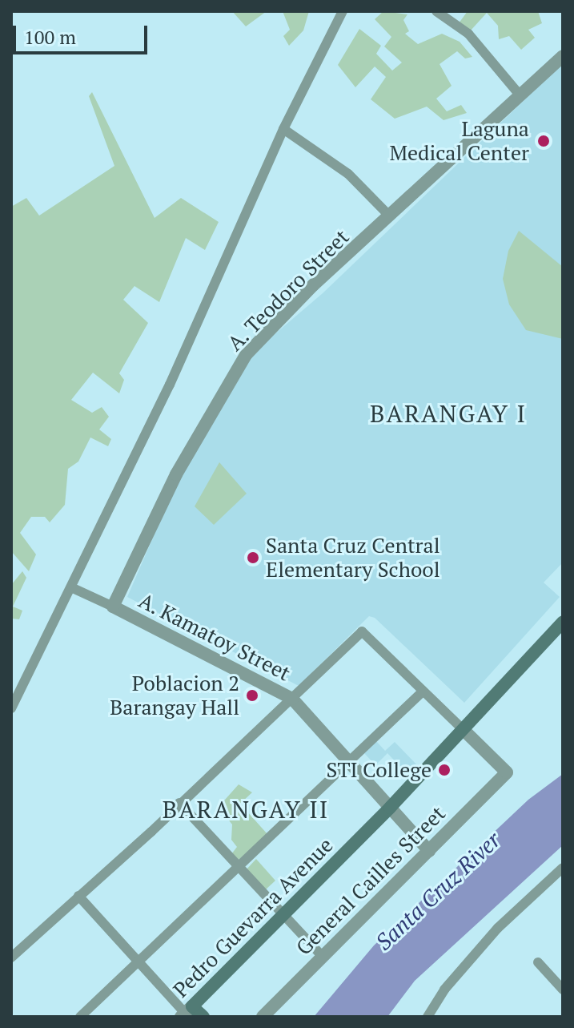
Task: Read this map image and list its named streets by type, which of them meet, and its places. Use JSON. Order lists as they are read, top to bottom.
{
  "streets": {
    "main road": ["Pedro Guevarra Avenue"],
    "street": ["A. Teodoro Street", "A. Kamatoy Street", "General Cailles Street"]
  },
  "crossings": [
    ["A. Teodoro Street", "A. Kamatoy Street"],
    ["A. Kamatoy Street", "General Cailles Street"],
    ["A. Kamatoy Street", "Pedro Guevarra Avenue"],
    ["General Cailles Street", "Pedro Guevarra Avenue"]
  ],
  "districts": ["BARANGAY I", "BARANGAY II"],
  "water": ["Santa Cruz River"],
  "places": [
    "Laguna Medical Center",
    "Santa Cruz Central Elementary School",
    "Poblacion 2 Barangay Hall",
    "STI College"
  ],
  "scale_bar": "100 m"
}
